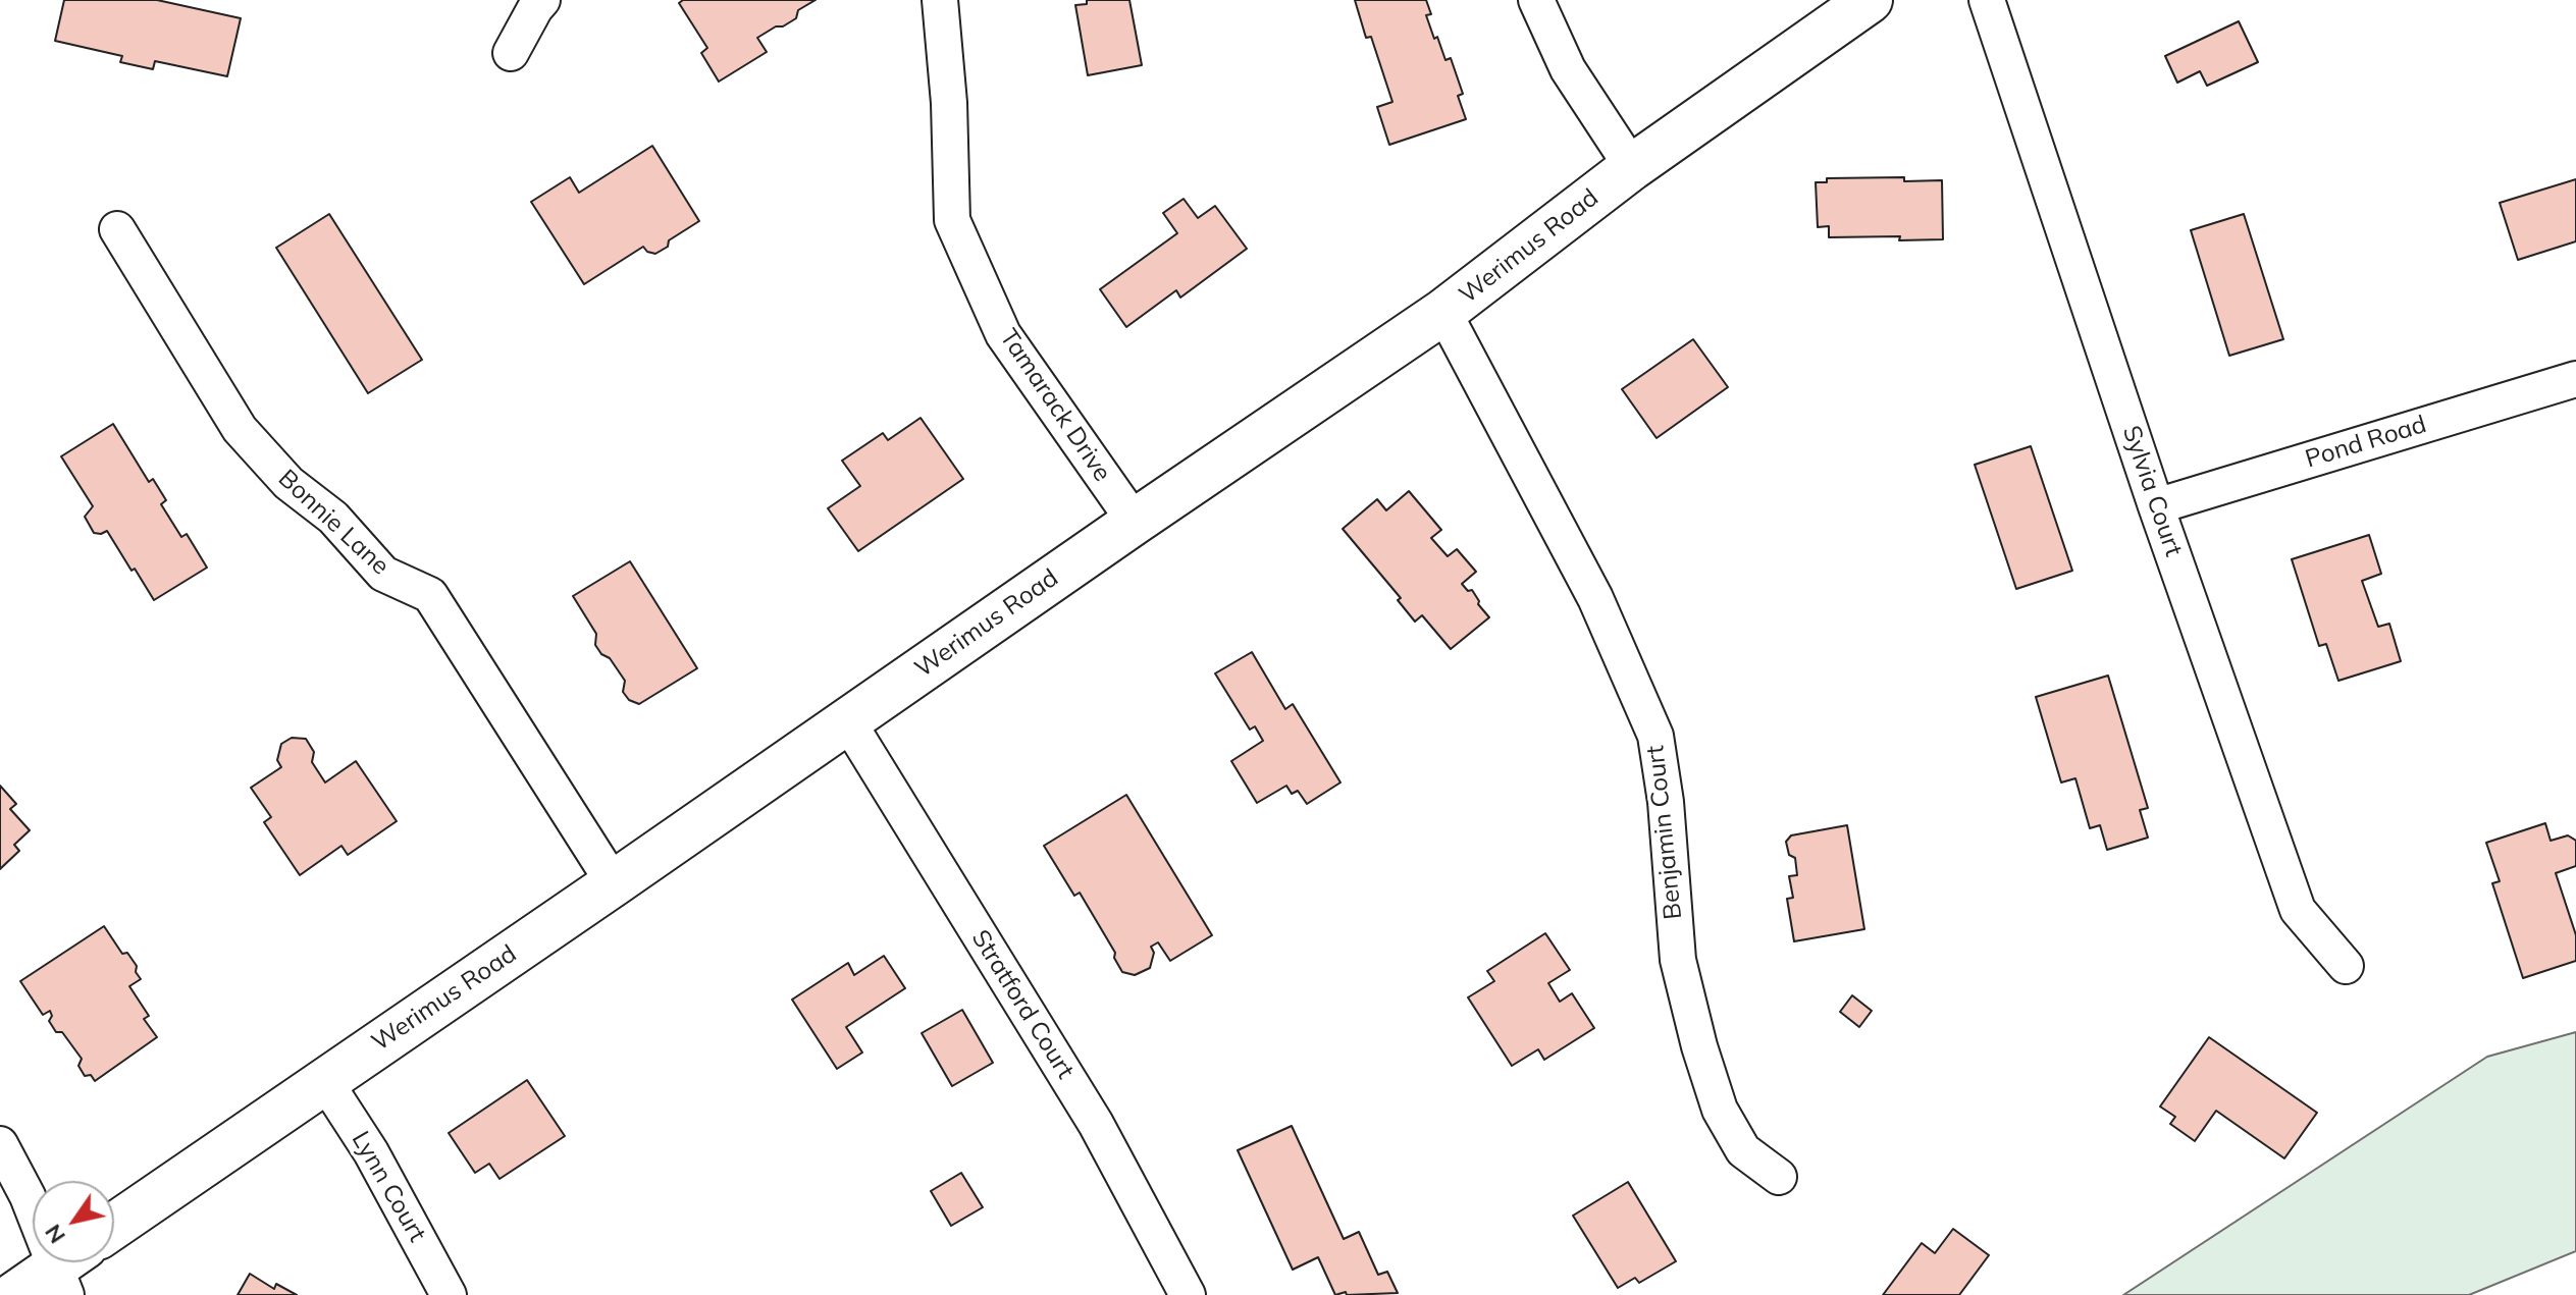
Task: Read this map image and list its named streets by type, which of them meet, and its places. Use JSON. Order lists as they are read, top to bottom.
{
  "streets": {
    "main road": ["Werimus Road"],
    "street": [
      "Tamarack Drive",
      "Pond Road",
      "Sylvia Court",
      "Bonnie Lane",
      "Benjamin Court",
      "Stratford Court",
      "Lynn Court"
    ]
  },
  "crossings": [
    ["Werimus Road", "Tamarack Drive"],
    ["Werimus Road", "Bonnie Lane"],
    ["Werimus Road", "Benjamin Court"],
    ["Werimus Road", "Stratford Court"],
    ["Werimus Road", "Lynn Court"],
    ["Pond Road", "Sylvia Court"]
  ],
  "north": "bottom left"
}
